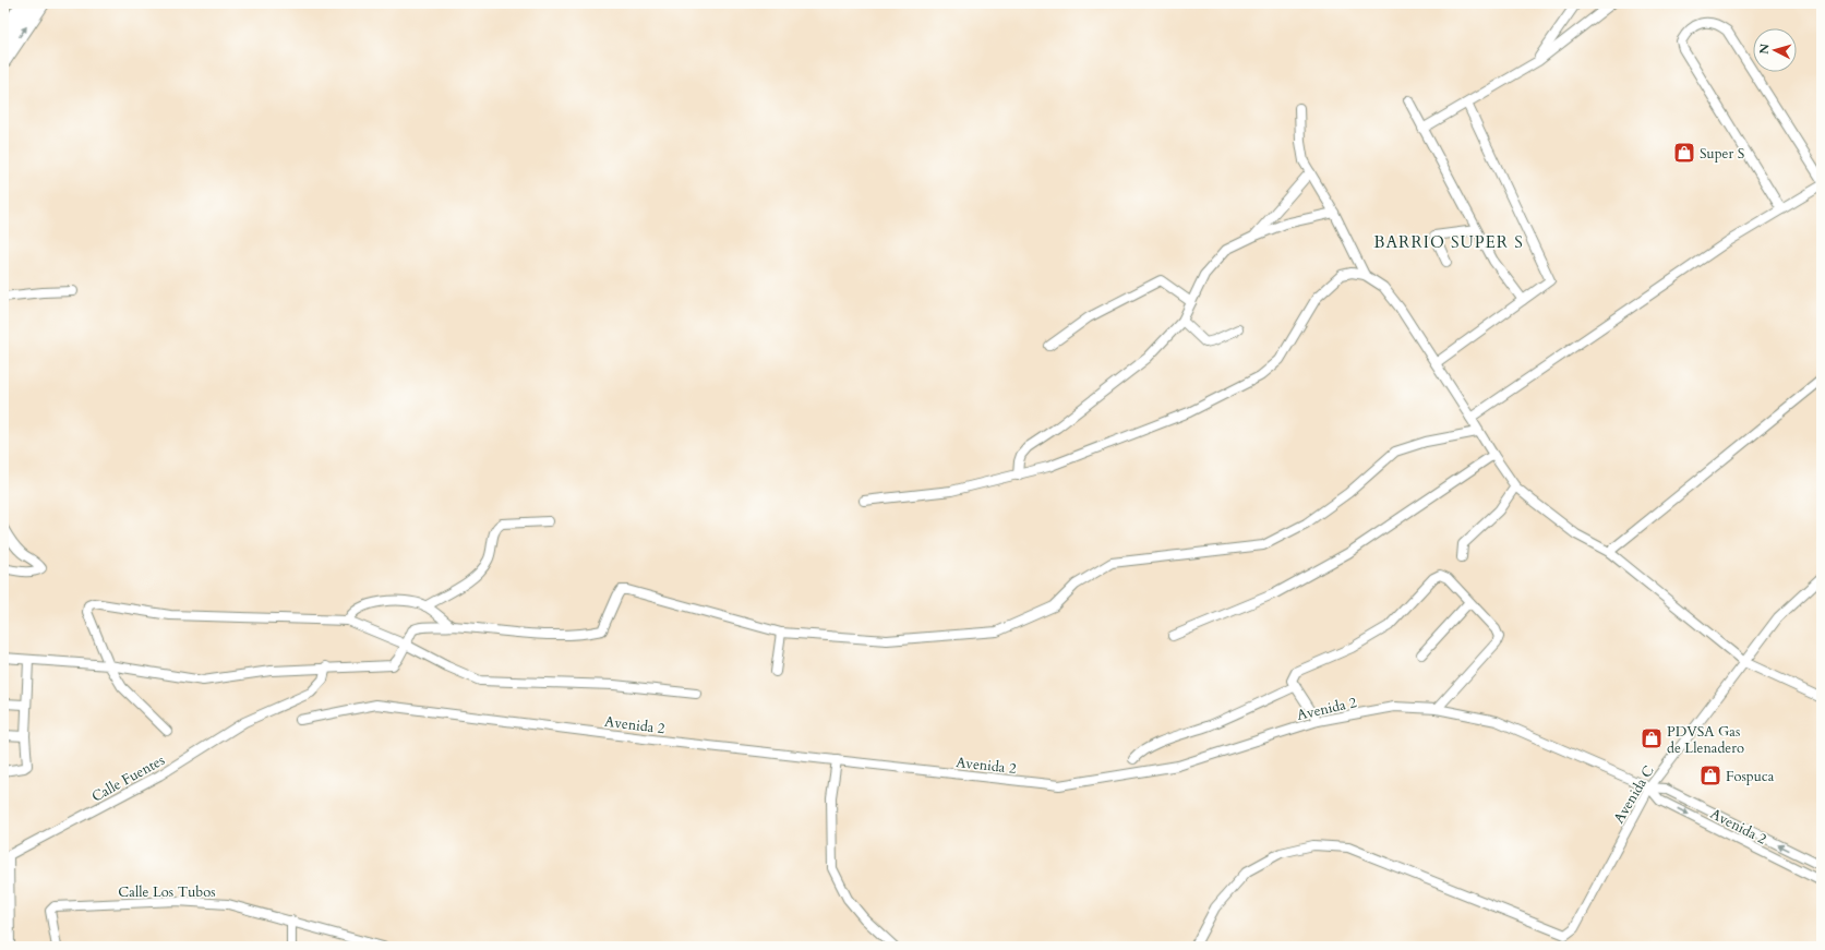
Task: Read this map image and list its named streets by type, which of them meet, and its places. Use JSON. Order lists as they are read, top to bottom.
{
  "streets": {
    "street": [
      "Avenida 2",
      "Calle Fuentes",
      "Avenida C",
      "Calle Los Tubos"
    ]
  },
  "crossings": [
    ["Avenida 2", "Avenida C"]
  ],
  "districts": ["BARRIO SUPER S"],
  "places": {
    "shop": ["Super S", "PDVSA Gas de Llenadero", "Fospuca"]
  },
  "north": "left"
}
